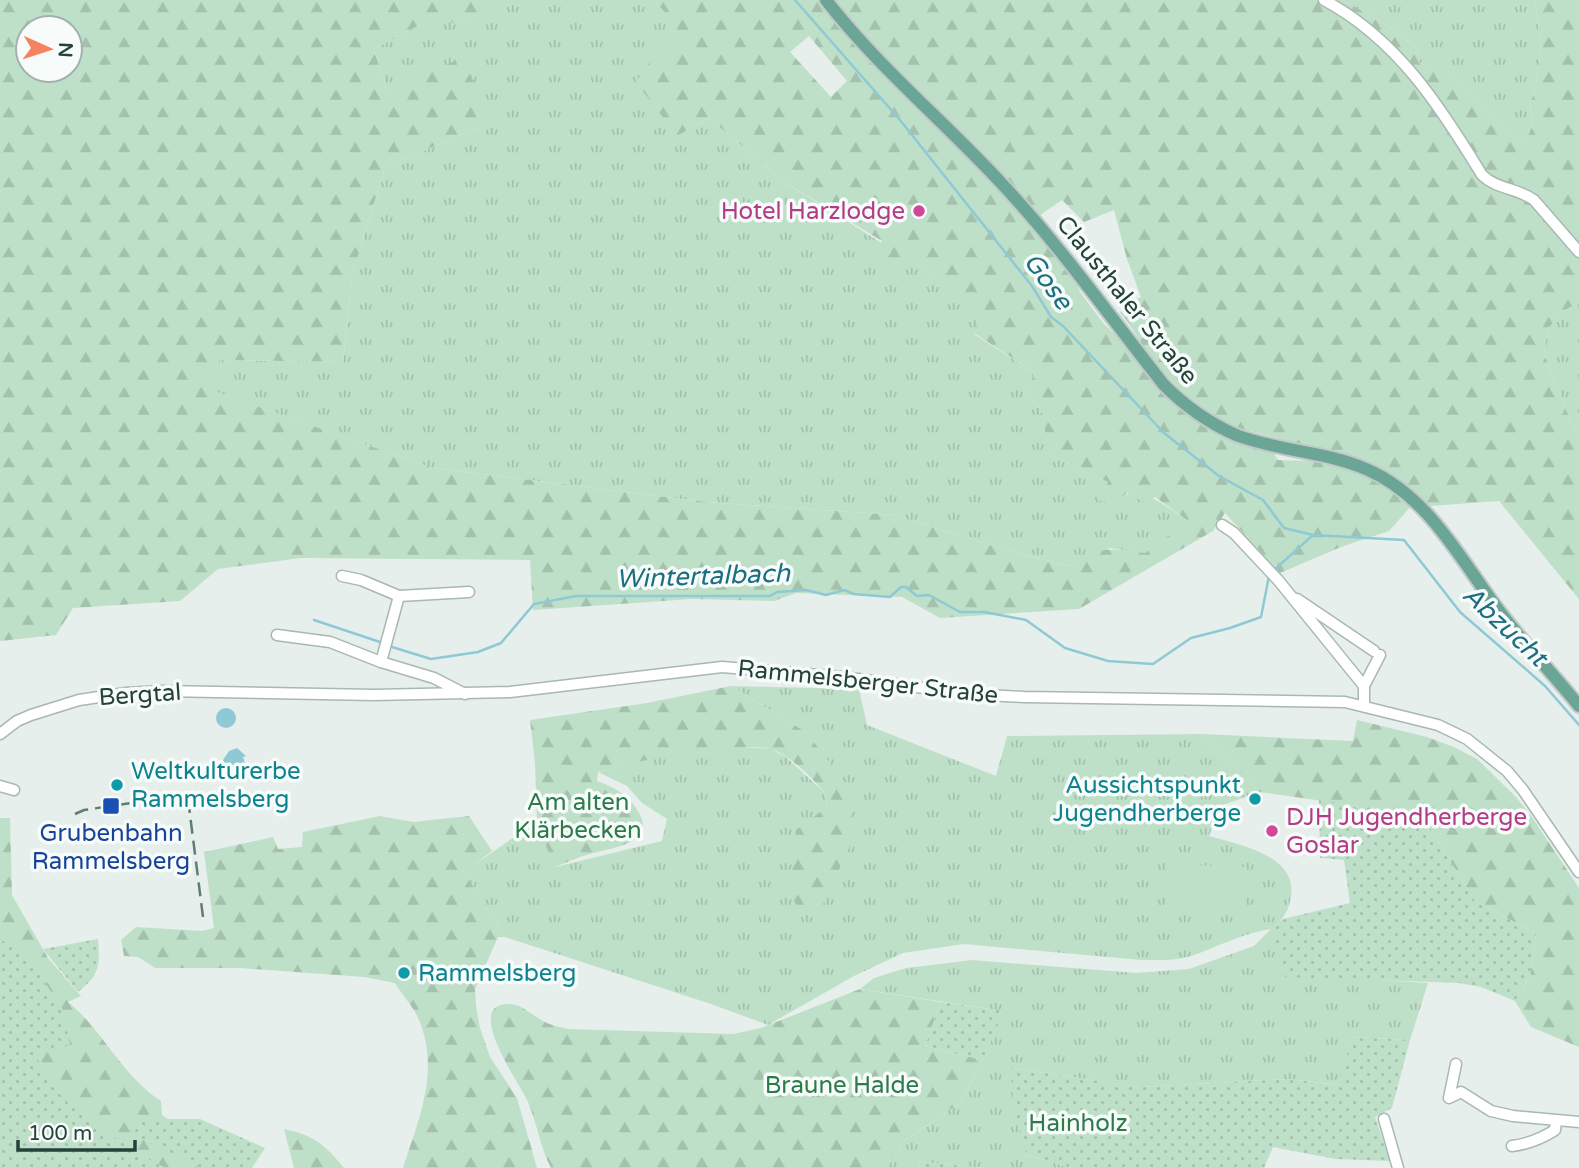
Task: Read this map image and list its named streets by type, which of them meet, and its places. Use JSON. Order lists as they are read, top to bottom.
{
  "streets": {
    "main road": ["Clausthaler Straße"],
    "street": ["Rammelsberger Straße", "Bergtal"]
  },
  "crossings": [
    ["Rammelsberger Straße", "Bergtal"]
  ],
  "water": ["Gose", "Wintertalbach", "Abzucht"],
  "parks": ["Am alten Klärbecken", "Braune Halde", "Hainholz"],
  "places": {
    "other": [
      "Hotel Harzlodge",
      "Weltkulturerbe Rammelsberg",
      "Aussichtspunkt Jugendherberge",
      "DJH Jugendherberge Goslar",
      "Rammelsberg"
    ],
    "transit": ["Grubenbahn Rammelsberg"]
  },
  "scale_bar": "100 m",
  "north": "right"
}
